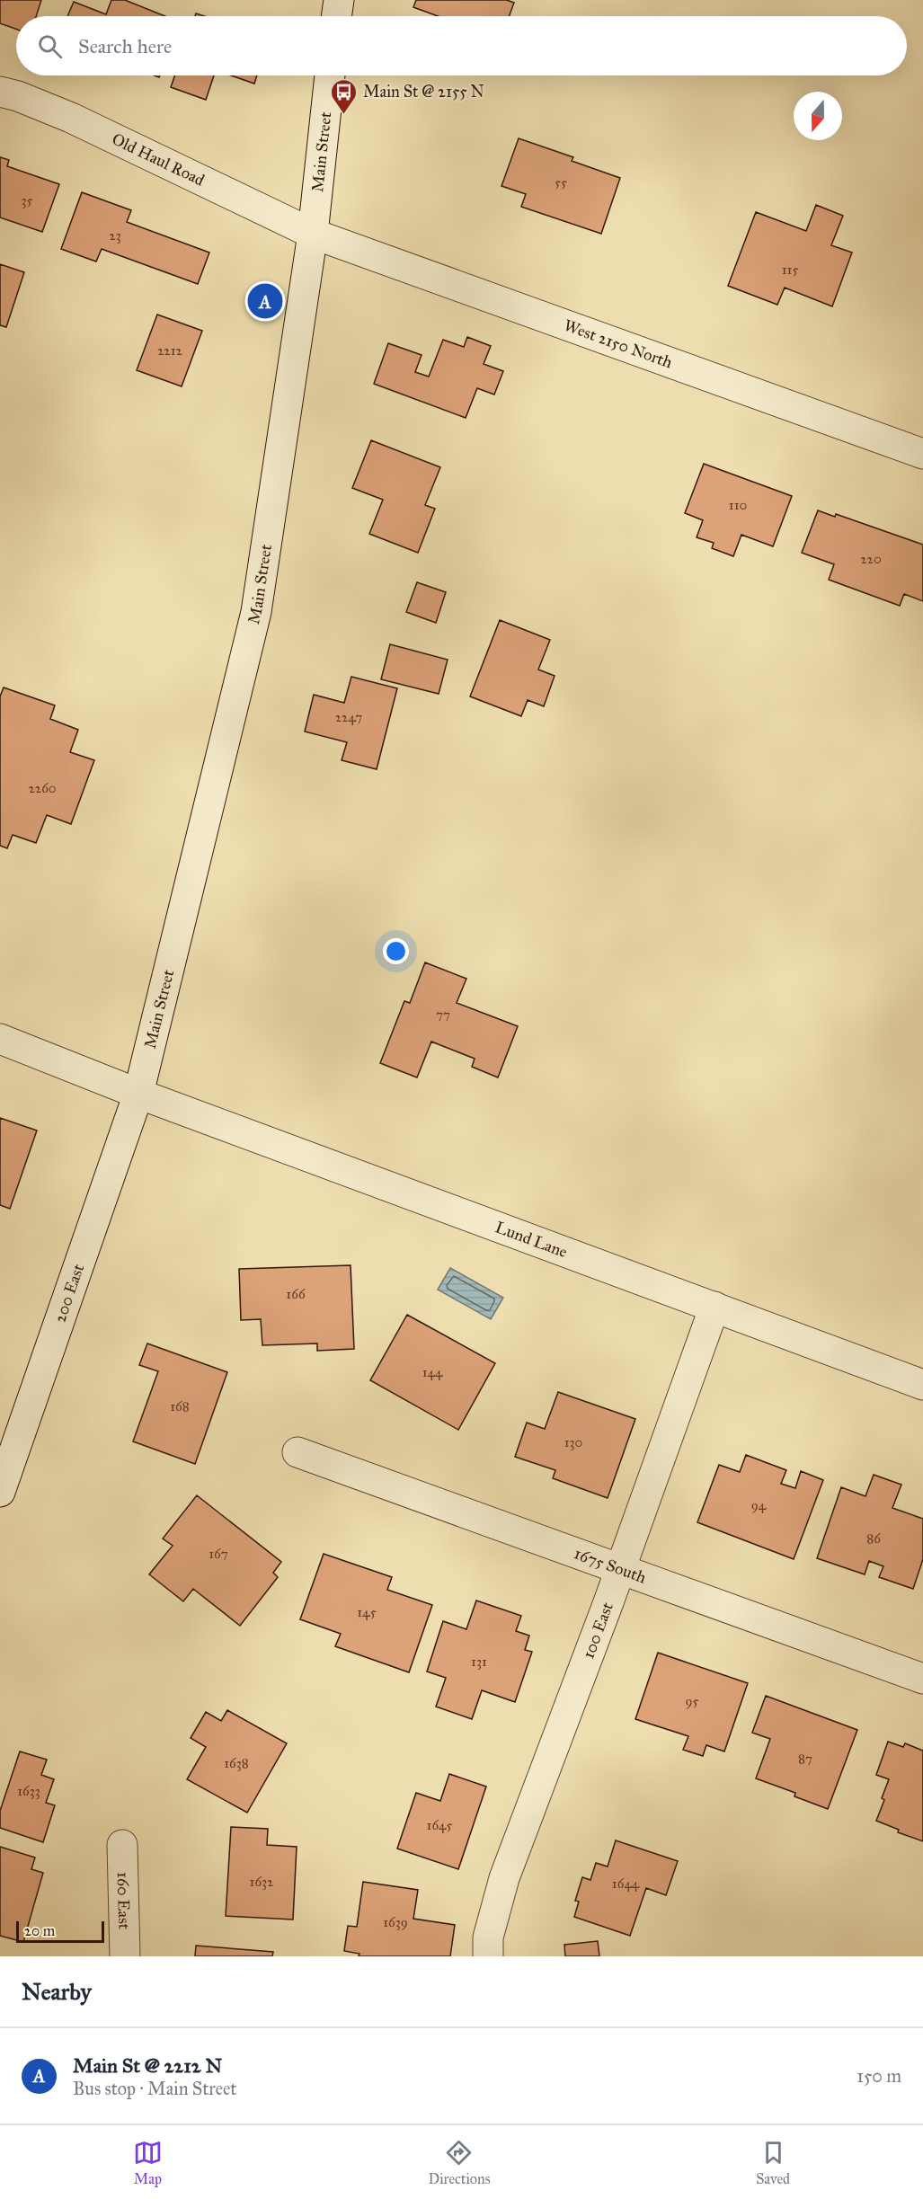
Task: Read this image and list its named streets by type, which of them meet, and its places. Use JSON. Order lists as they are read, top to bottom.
{
  "streets": {
    "street": [
      "Main Street",
      "Old Haul Road",
      "West 2150 North",
      "Lund Lane",
      "200 East",
      "1675 South",
      "100 East",
      "160 East"
    ]
  },
  "crossings": [
    ["Main Street", "Old Haul Road"],
    ["Main Street", "West 2150 North"],
    ["Main Street", "Lund Lane"],
    ["Main Street", "200 East"],
    ["Old Haul Road", "West 2150 North"],
    ["Lund Lane", "200 East"],
    ["Lund Lane", "100 East"],
    ["1675 South", "100 East"]
  ],
  "places": {
    "bus stop": ["Main St @ 2155 N"]
  },
  "house_numbers": [
    "55",
    "35",
    "23",
    "115",
    "2212",
    "110",
    "220",
    "2247",
    "2260",
    "77",
    "166",
    "144",
    "168",
    "130",
    "94",
    "86",
    "167",
    "145",
    "131",
    "95",
    "87",
    "1638",
    "1633",
    "1645",
    "1632",
    "1644",
    "1639"
  ],
  "scale_bar": "20 m",
  "north": "bottom",
  "page": {
    "search": "Search here",
    "pins": "A",
    "scale": "20 m",
    "heading": "Nearby",
    "list": [
      {
        "mark": "A",
        "name": "Main St @ 2212 N",
        "note": "Bus stop · Main Street",
        "value": "150 m"
      }
    ],
    "nav": ["Map", "Directions", "Saved"]
  }
}
